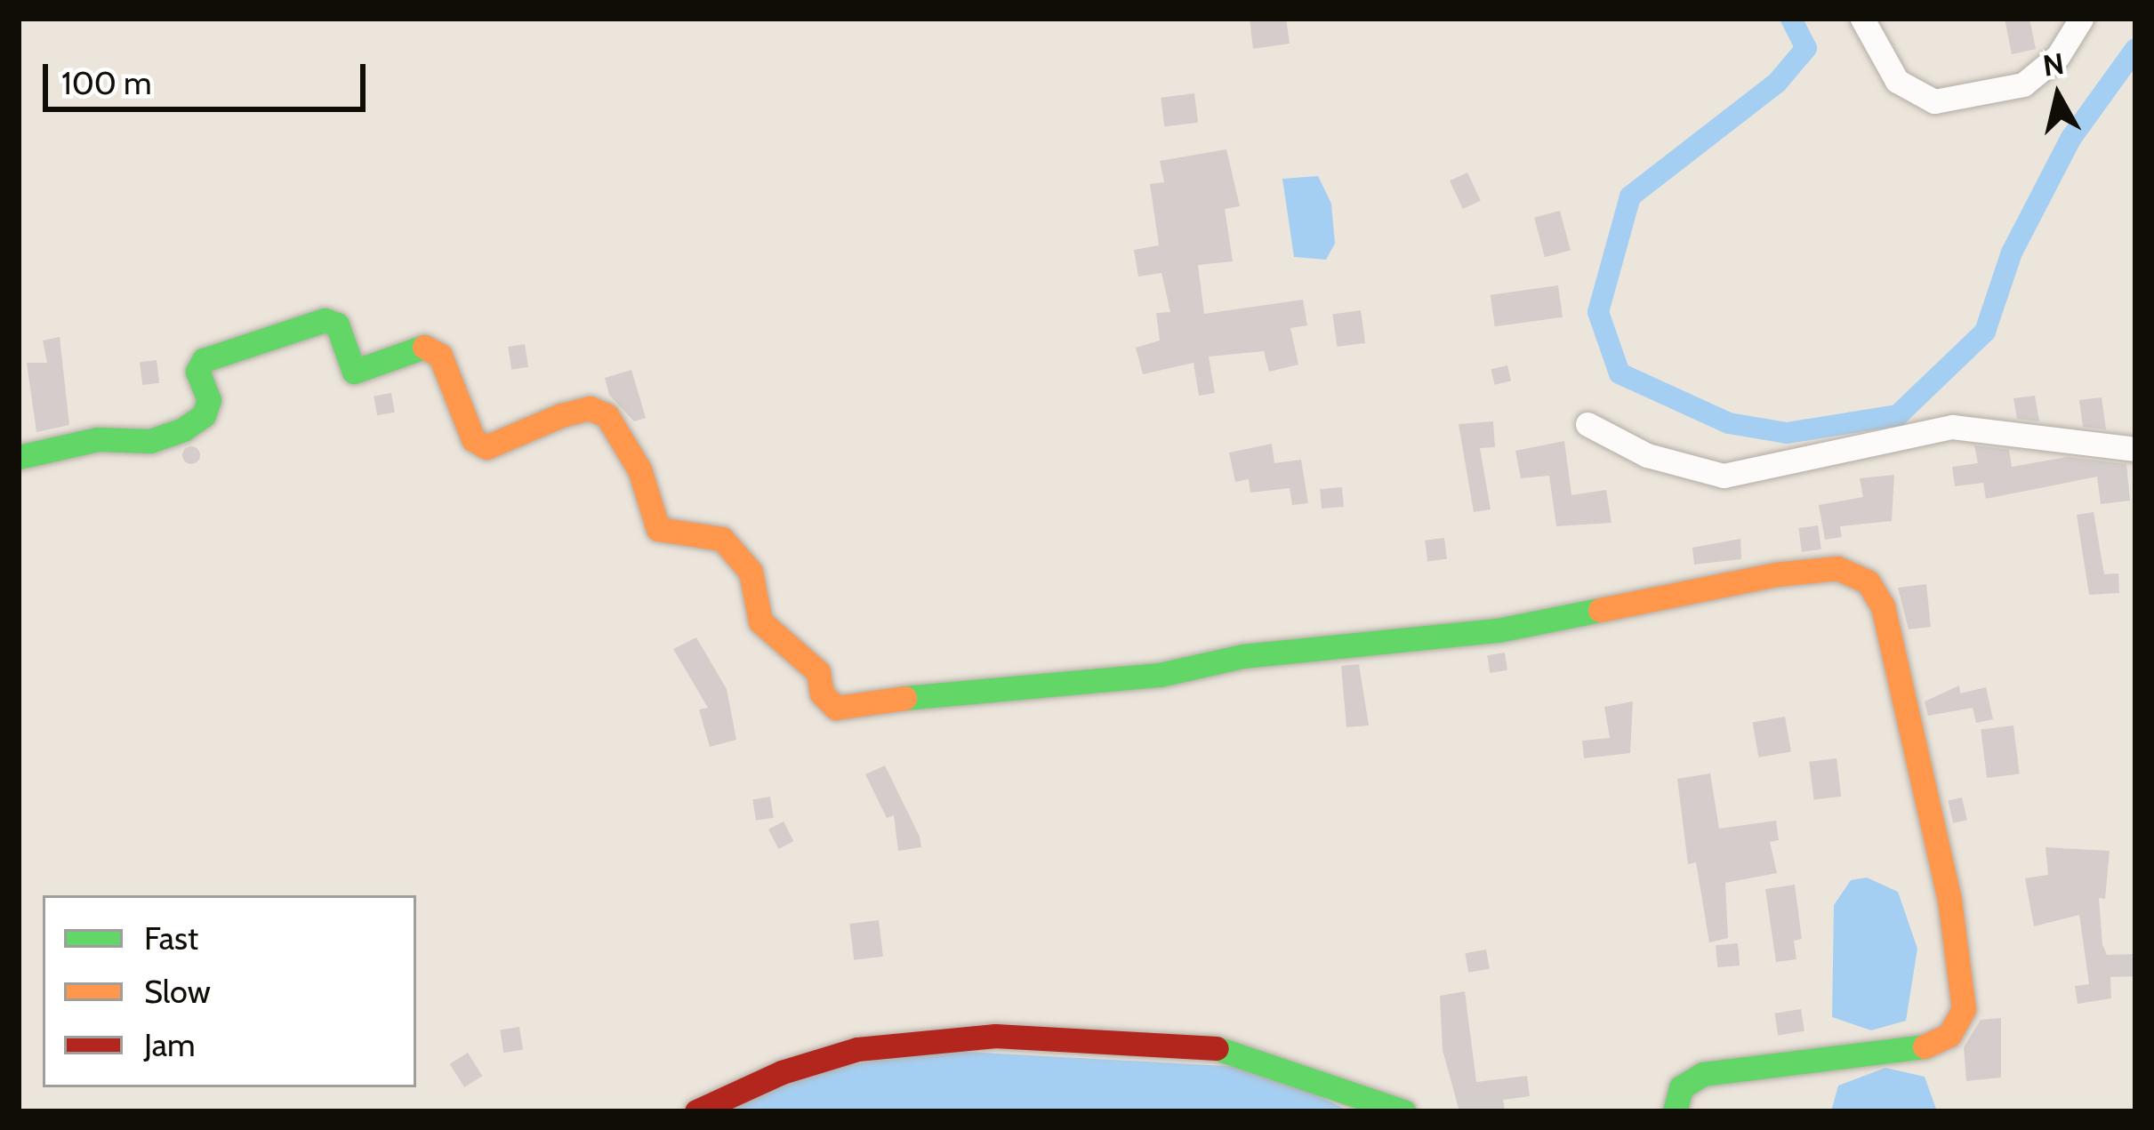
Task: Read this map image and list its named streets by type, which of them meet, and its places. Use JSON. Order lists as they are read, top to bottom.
{
  "legend": ["Fast", "Slow", "Jam"],
  "scale_bar": "100 m",
  "north": "top"
}
